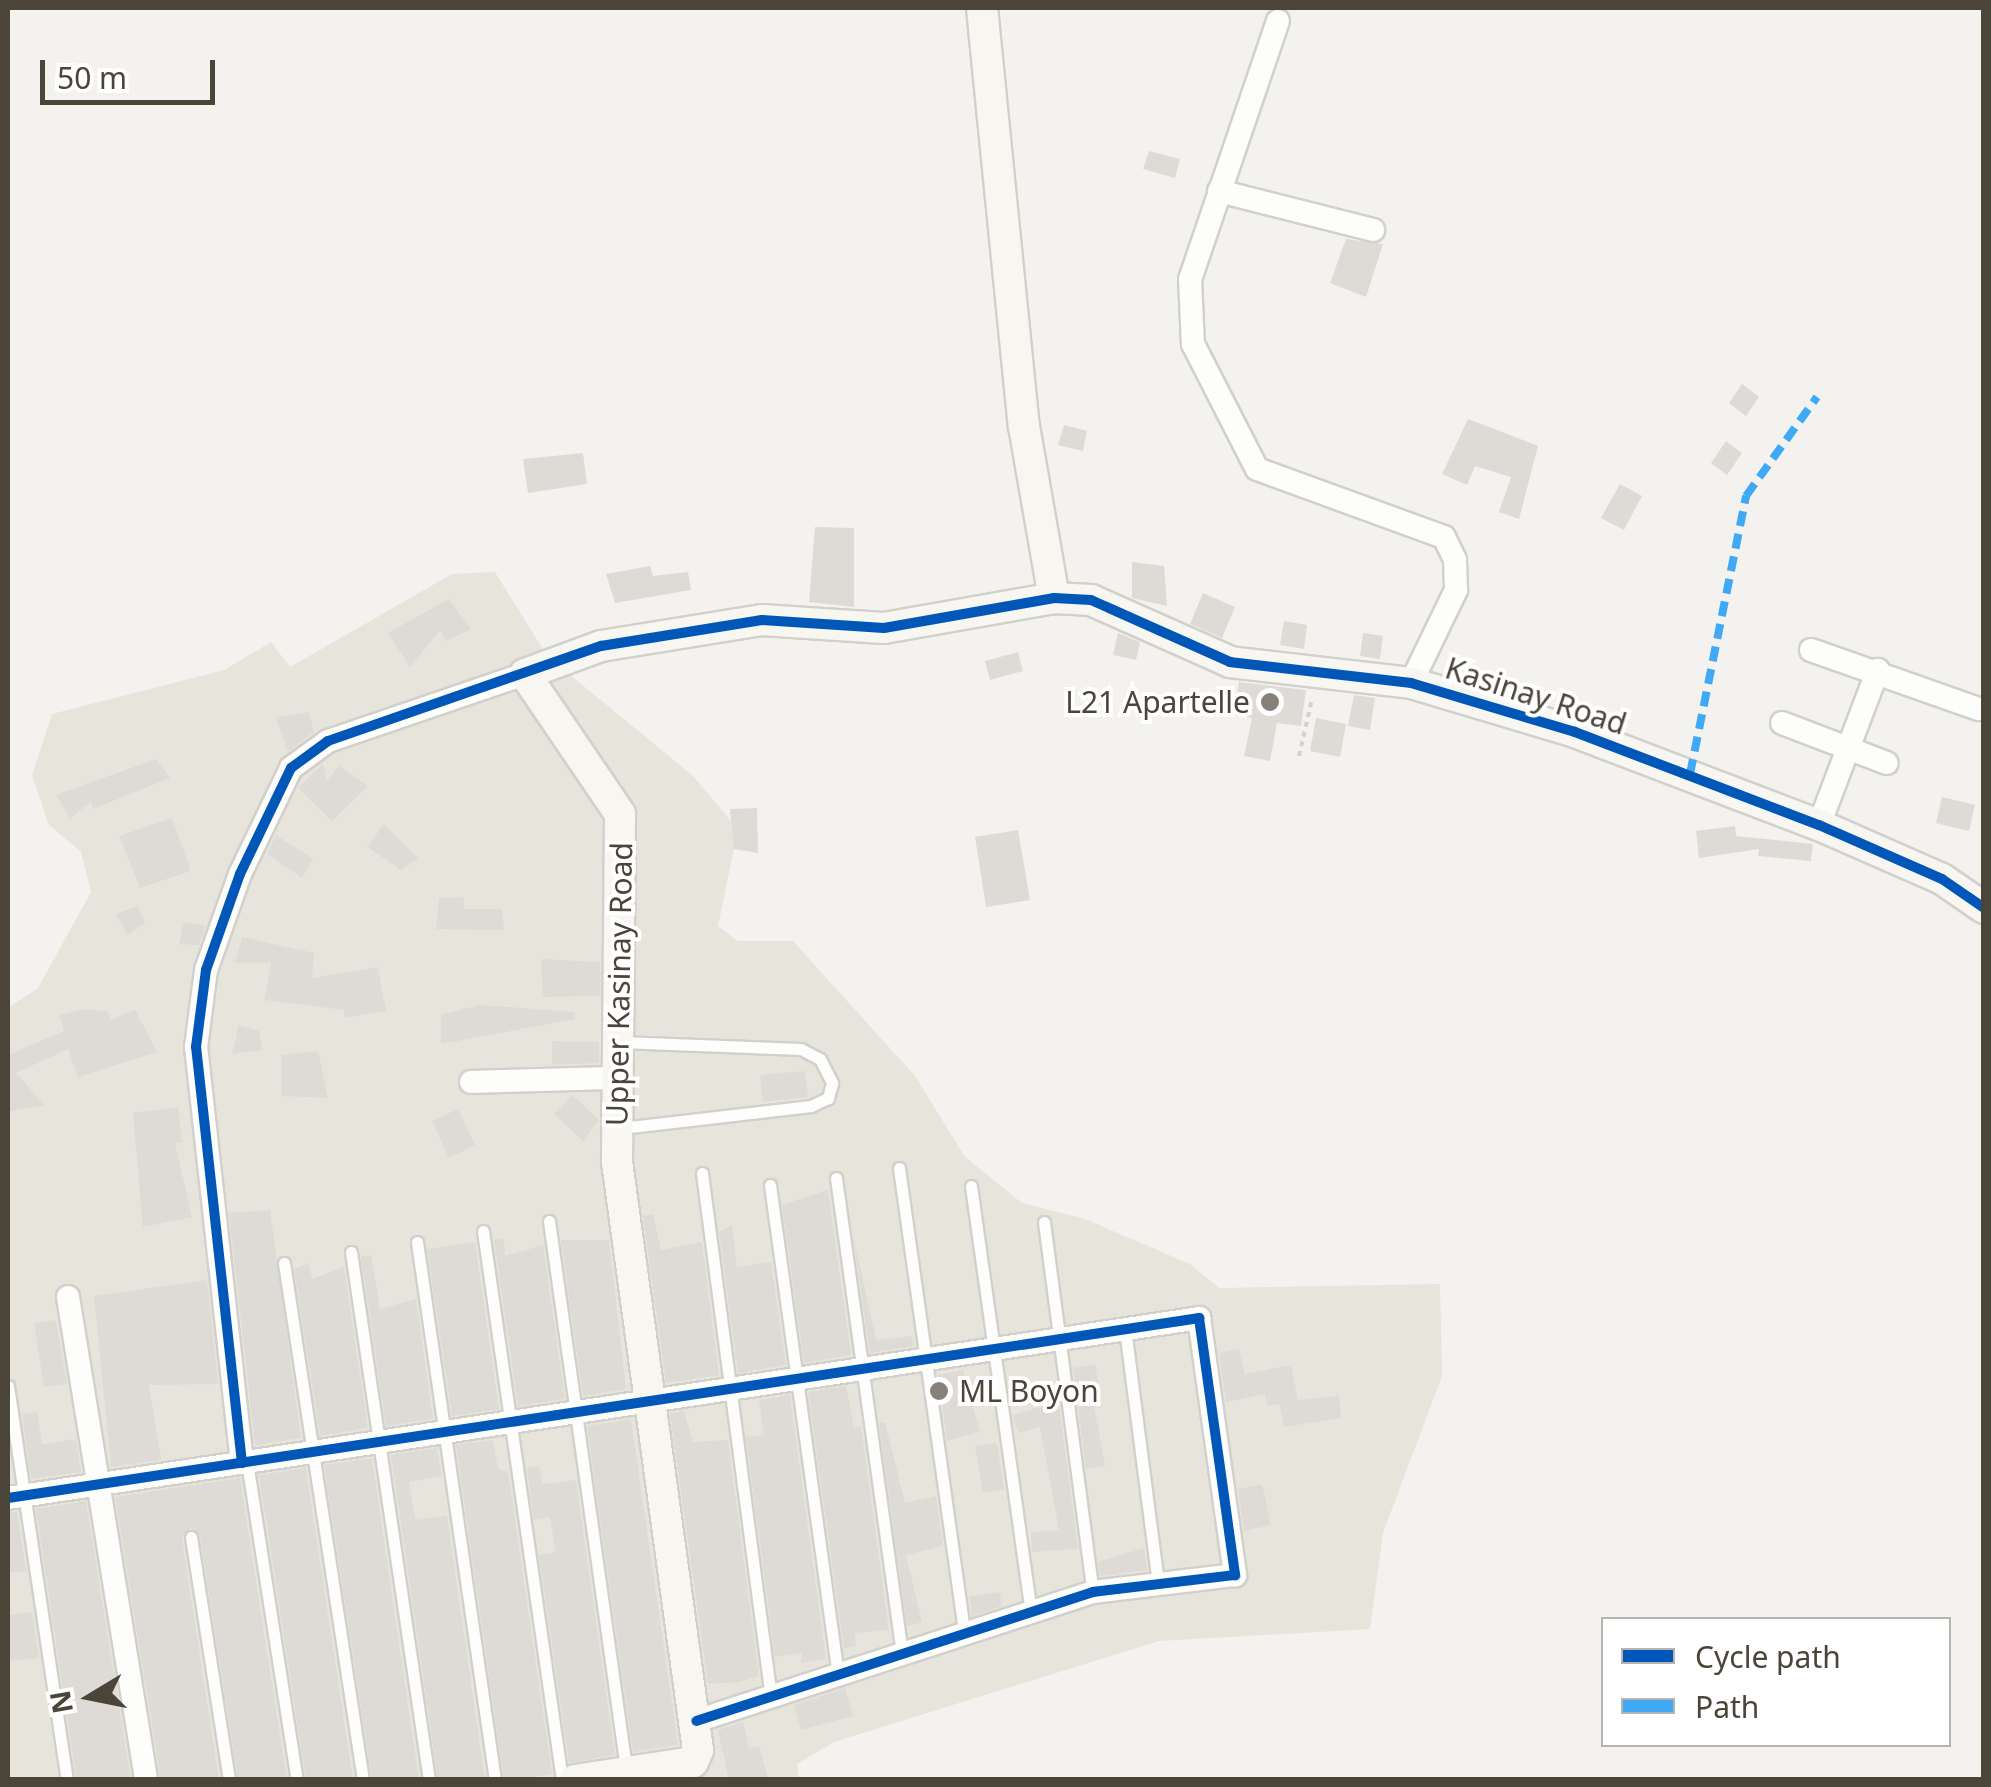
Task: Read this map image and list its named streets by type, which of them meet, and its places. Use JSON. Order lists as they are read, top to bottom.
{
  "streets": {
    "street": ["Kasinay Road", "Upper Kasinay Road"]
  },
  "places": ["L21 Apartelle", "ML Boyon"],
  "legend": ["Cycle path", "Path"],
  "scale_bar": "50 m",
  "north": "left"
}
